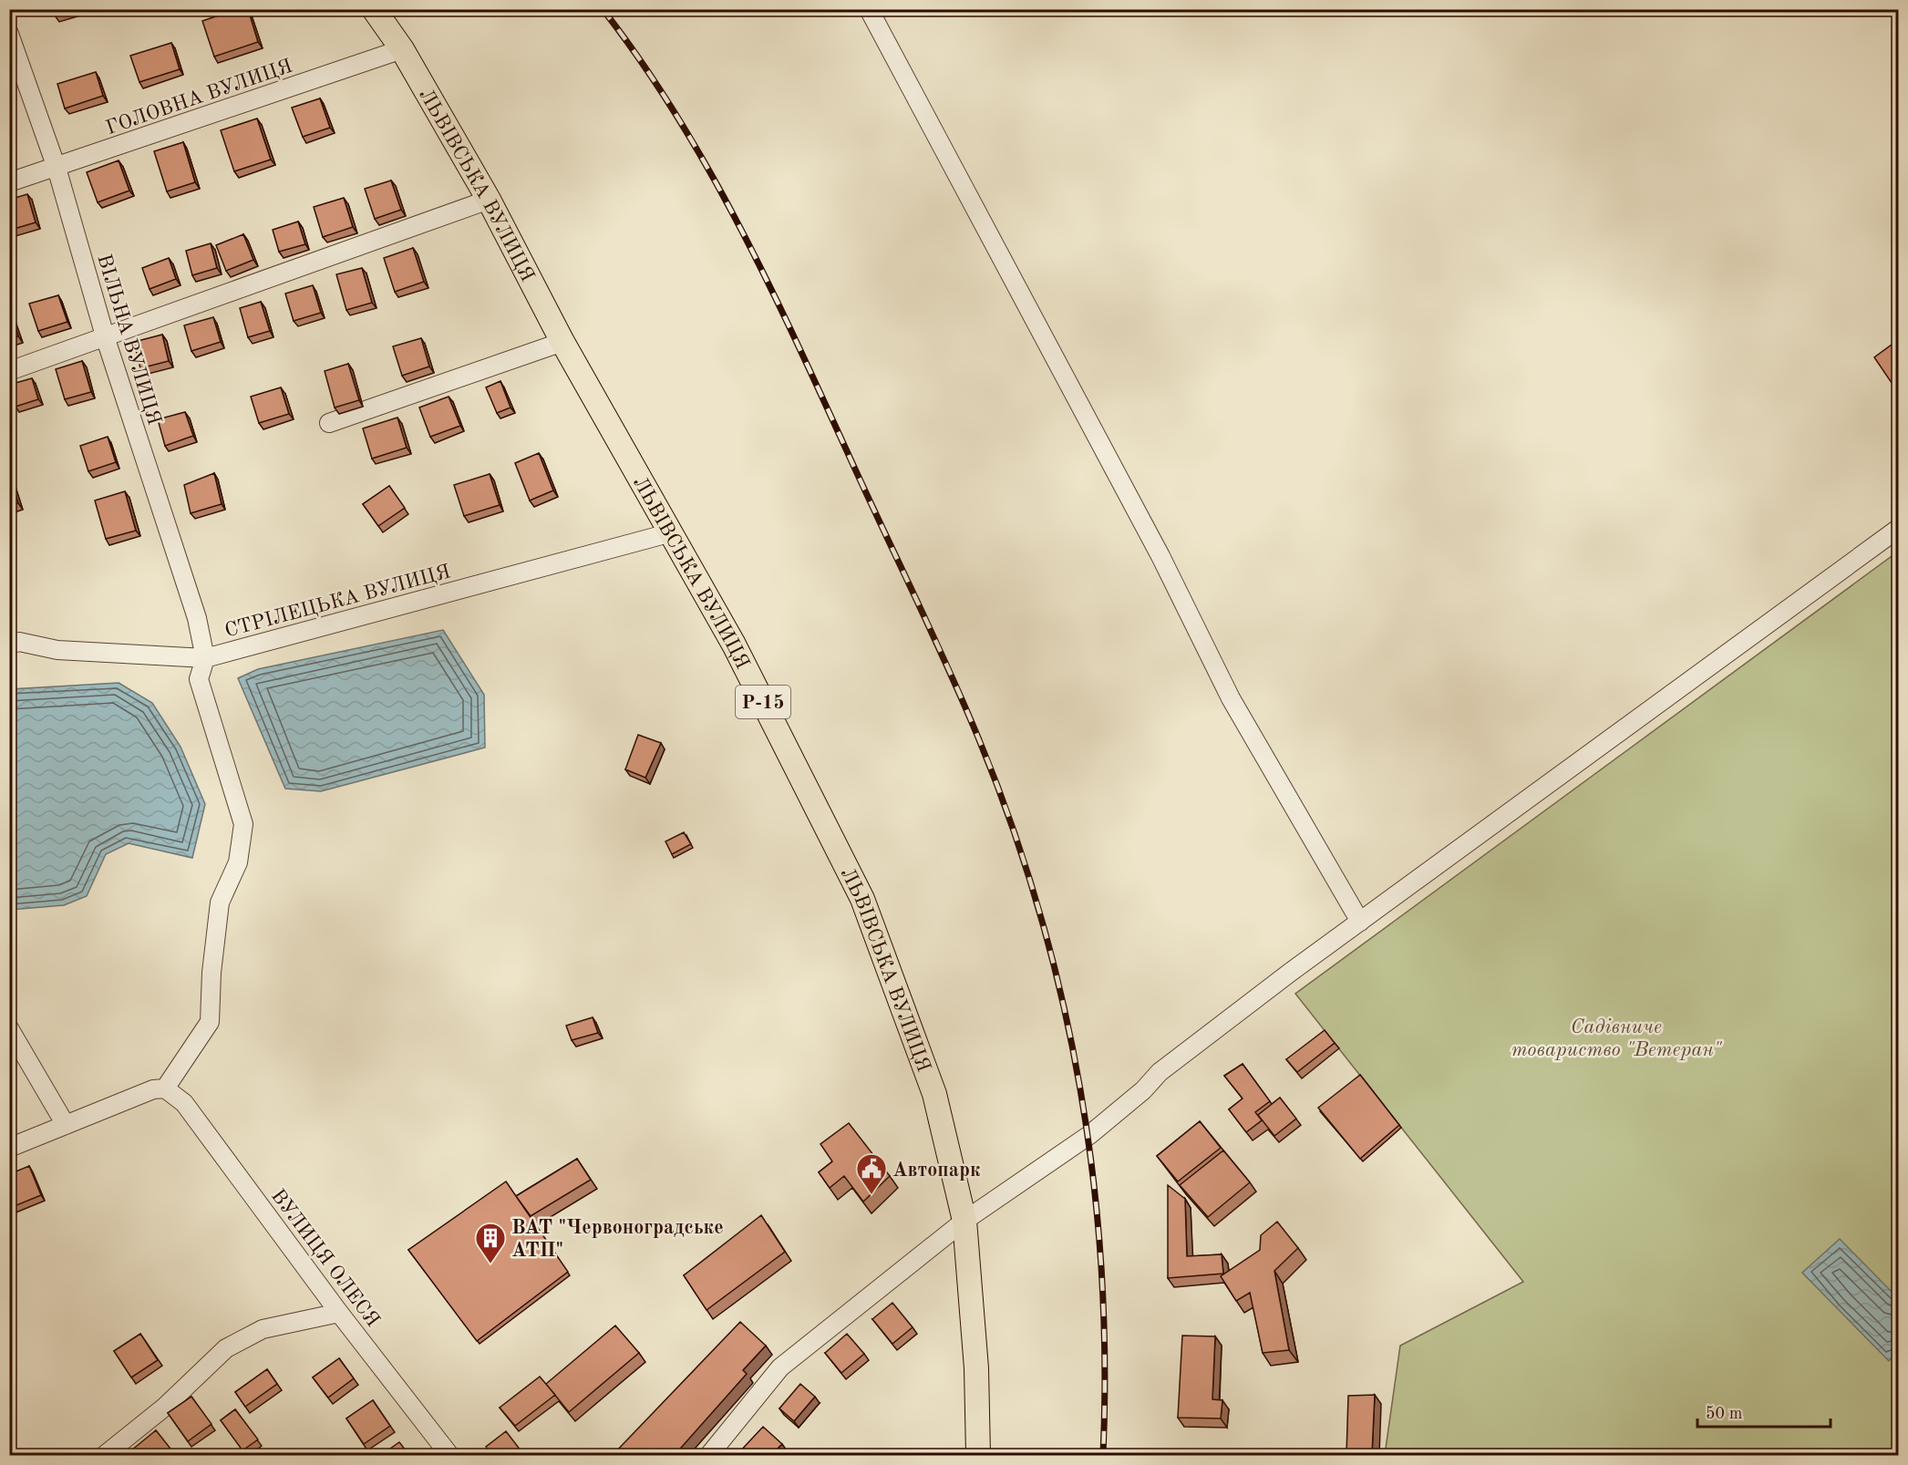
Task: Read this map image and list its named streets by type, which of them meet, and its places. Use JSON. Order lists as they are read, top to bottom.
{
  "streets": {
    "main road": ["ЛЬВІВСЬКА ВУЛИЦЯ", "Р-15"],
    "street": [
      "ГОЛОВНА ВУЛИЦЯ",
      "ВІЛЬНА ВУЛИЦЯ",
      "СТРІЛЕЦЬКА ВУЛИЦЯ",
      "ВУЛИЦЯ ОЛЕСЯ"
    ]
  },
  "crossings": [
    ["ГОЛОВНА ВУЛИЦЯ", "ЛЬВІВСЬКА ВУЛИЦЯ"],
    ["ГОЛОВНА ВУЛИЦЯ", "ВІЛЬНА ВУЛИЦЯ"],
    ["ЛЬВІВСЬКА ВУЛИЦЯ", "СТРІЛЕЦЬКА ВУЛИЦЯ"],
    ["ВІЛЬНА ВУЛИЦЯ", "СТРІЛЕЦЬКА ВУЛИЦЯ"]
  ],
  "parks": ["Садівниче товариство \"Ветеран\""],
  "places": {
    "public building": ["Автопарк"],
    "building": ["ВАТ \"Червоноградське АТП\""]
  },
  "scale_bar": "50 m"
}
